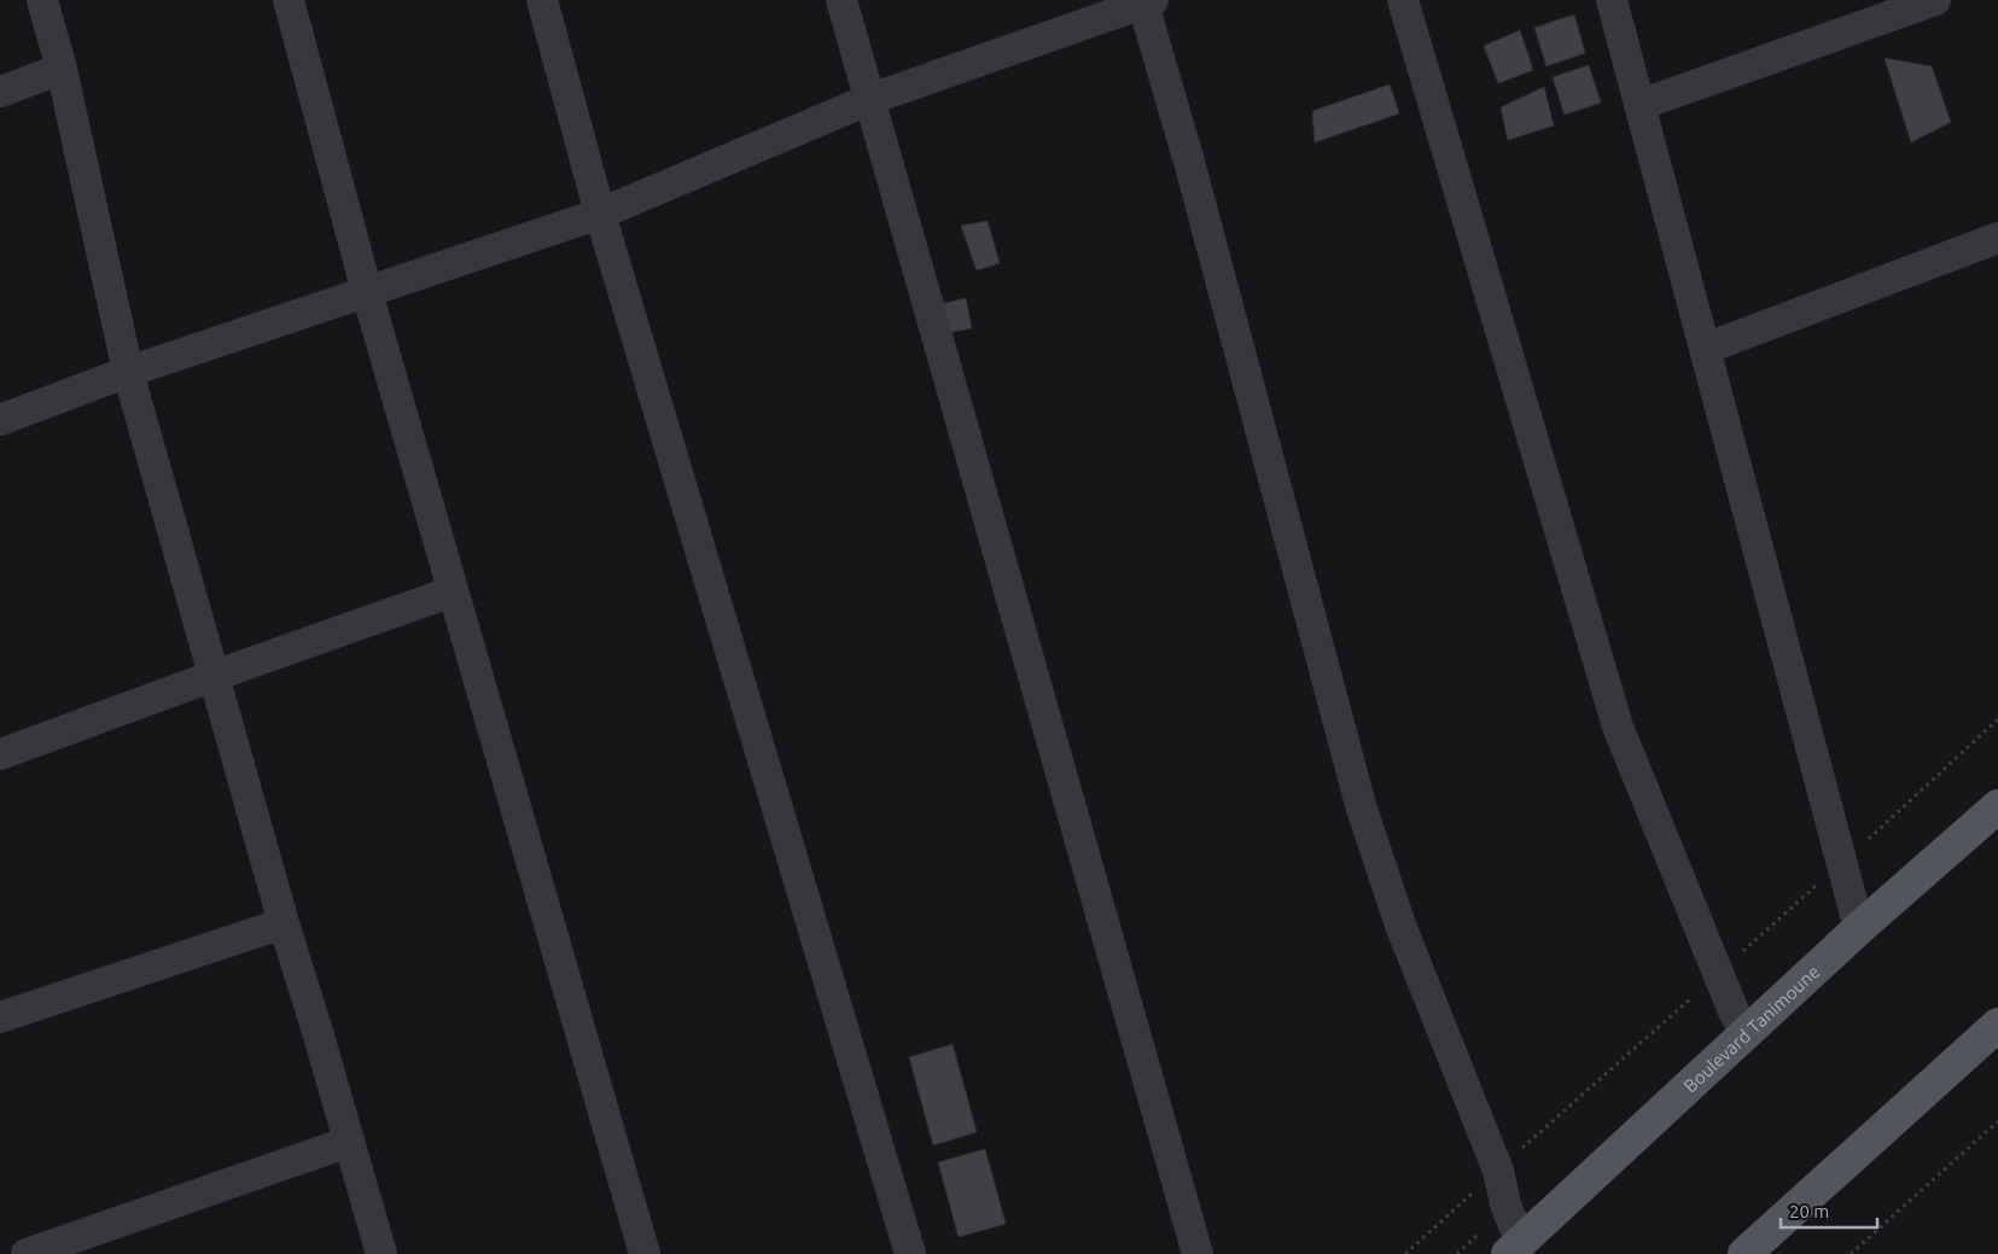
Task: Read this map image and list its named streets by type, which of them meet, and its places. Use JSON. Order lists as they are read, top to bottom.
{
  "streets": {
    "main road": ["Boulevard Tanimoune"]
  },
  "scale_bar": "20 m"
}
